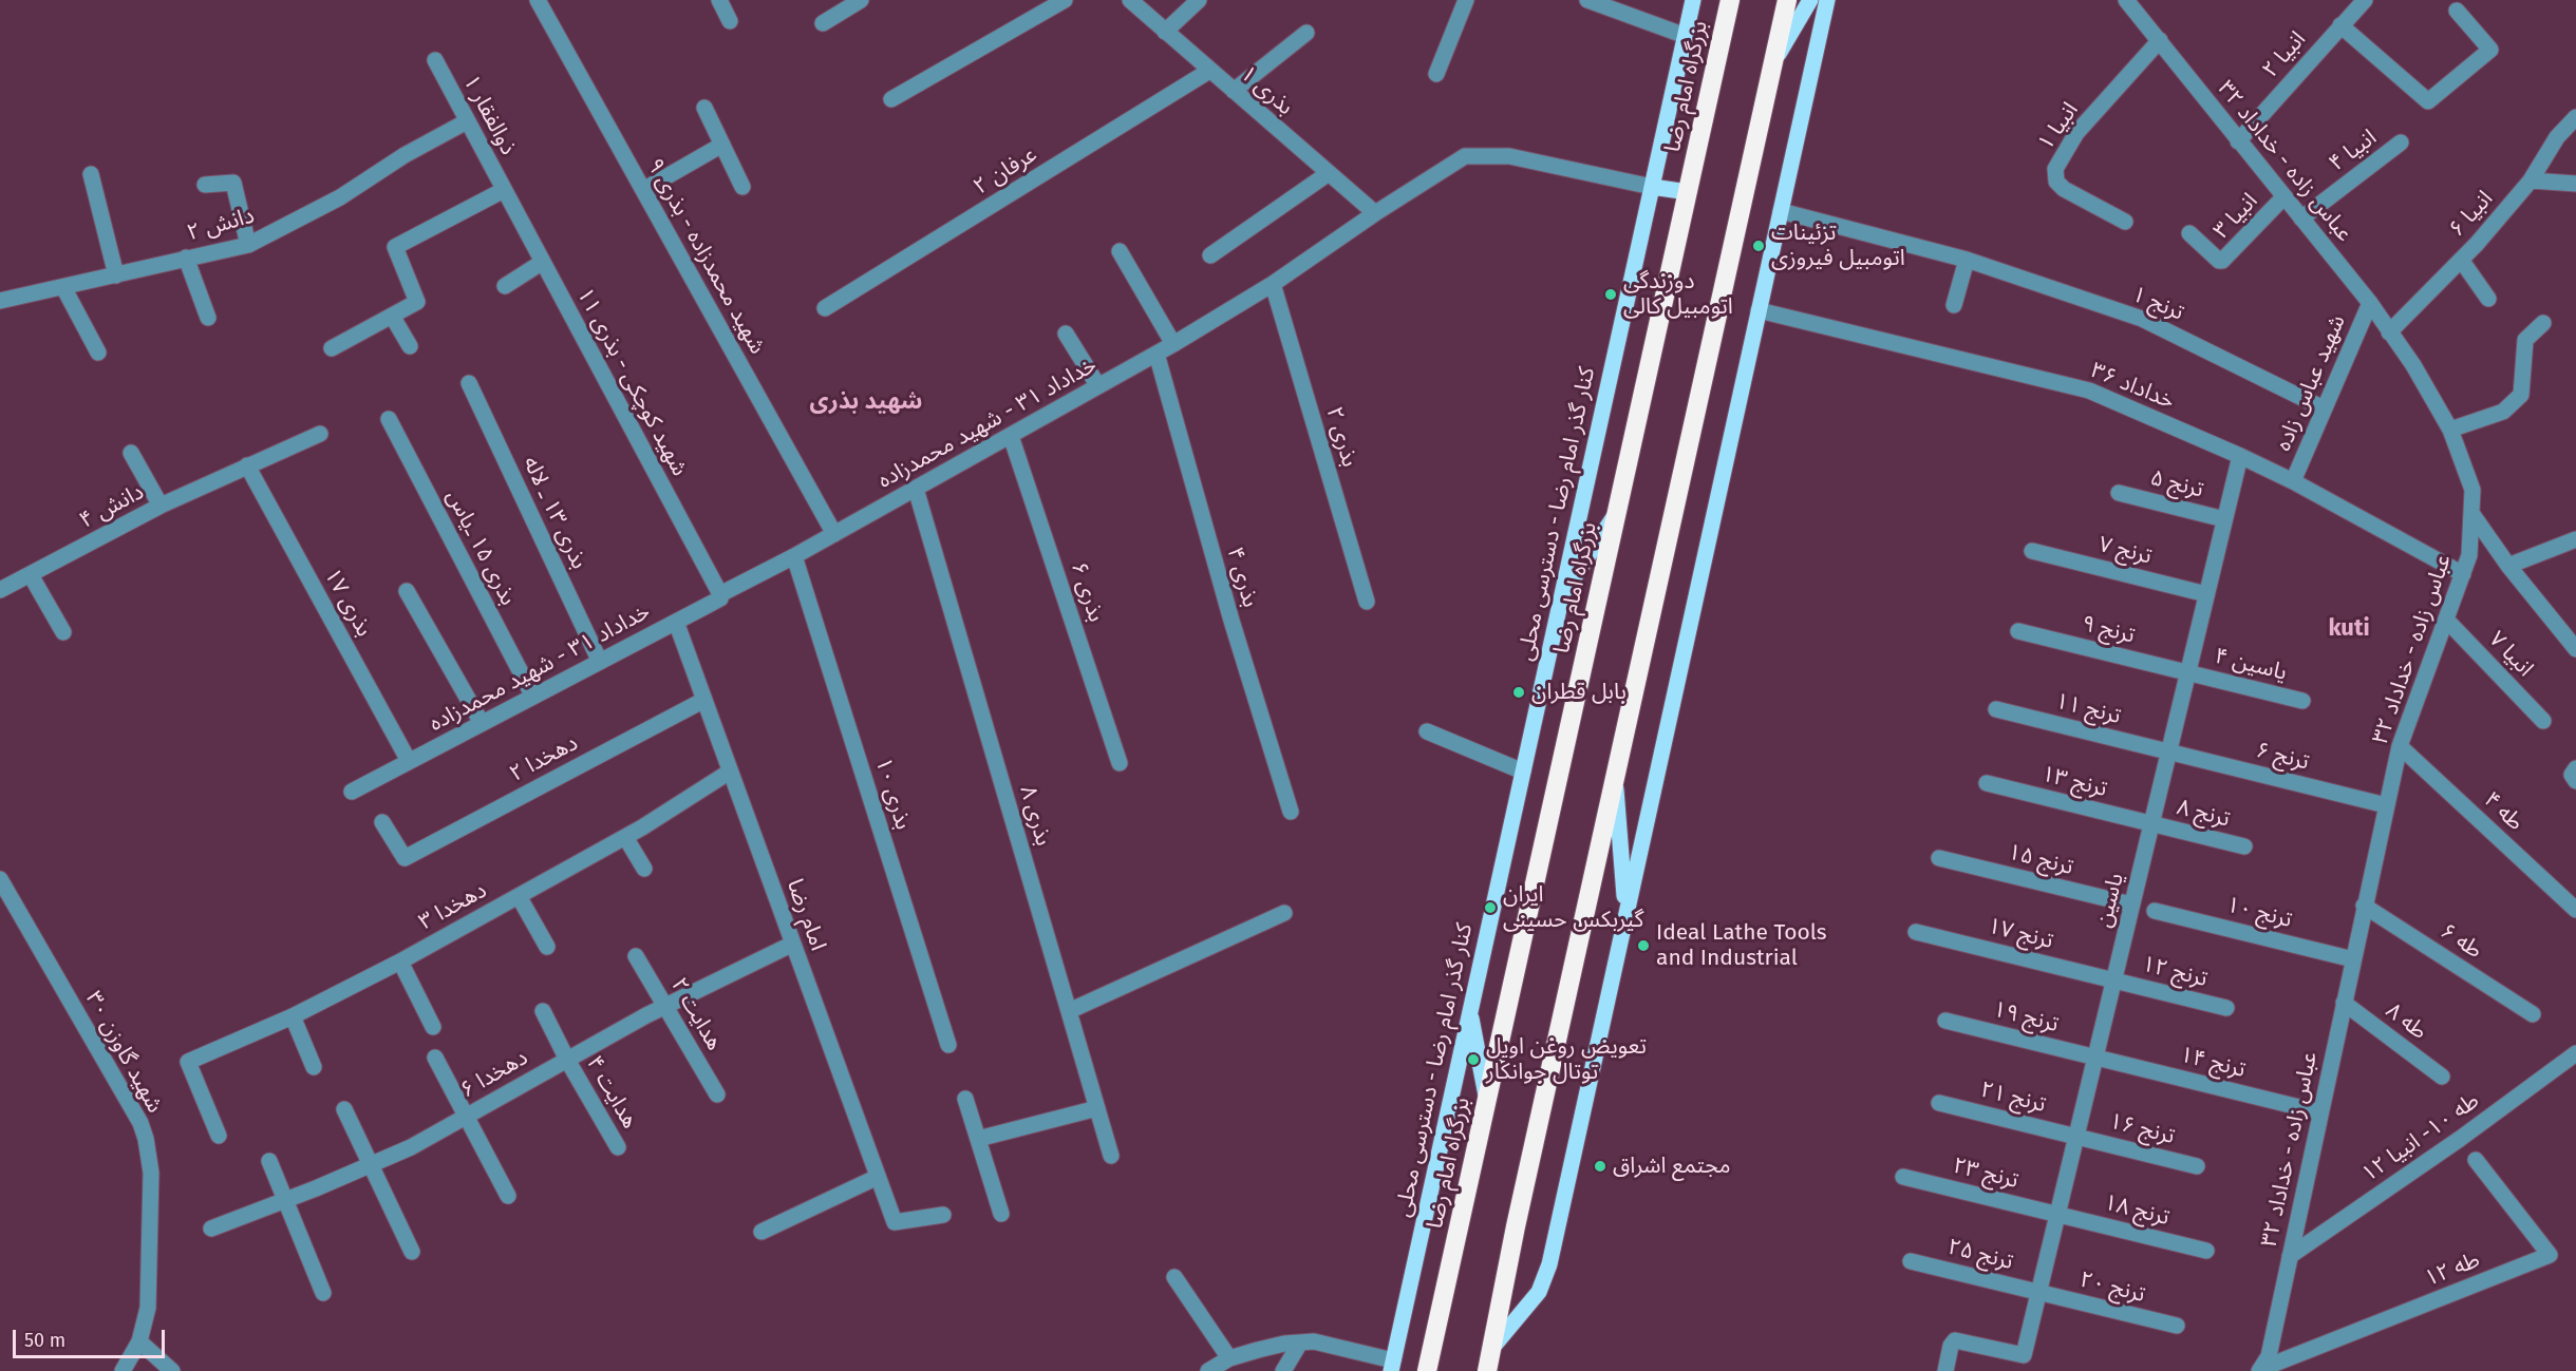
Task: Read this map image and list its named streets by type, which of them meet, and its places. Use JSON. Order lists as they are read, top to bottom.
{
  "streets": {
    "highway": ["بزرگراه امام رضا"],
    "main road": ["کنار گذر امام رضا - دسترسی محلی"],
    "street": [
      "انبیا ۲",
      "بذری ۱",
      "ذوالفقار ۱",
      "انبیا ۱",
      "انبیا ۴",
      "عباس زاده - خداداد ۳۲",
      "عرفان ۲",
      "انبیا ۶",
      "انبیا ۳",
      "دانش ۲",
      "شهید محمدزاده - بذری ۹",
      "ترنج ۱",
      "شهید کوچکی - بذری ۱۱",
      "شهید عباس زاده",
      "خداداد ۳۶",
      "خداداد ۳۱ - شهید محمدزاده",
      "بذری ۲",
      "ترنج ۵",
      "دانش ۴",
      "بذری ۱۳ ـ لاله",
      "بذری ۱۵ ـ‌یاس",
      "ترنج ۷",
      "بذری ۴",
      "بذری ۶",
      "بذری ۱۷",
      "ترنج ۹",
      "انبیا ۷",
      "یاسین ۴",
      "ترنج ۱۱",
      "ترنج ۶",
      "دهخدا ۲",
      "ترنج ۱۳",
      "بذری ۱۰",
      "طه ۴",
      "ترنج ۸",
      "بذری ۸",
      "ترنج ۱۵",
      "یاسین",
      "دهخدا ۳",
      "ترنج ۱۰",
      "امام رضا",
      "ترنج ۱۷",
      "طه ۶",
      "ترنج ۱۲",
      "هدایت ۲",
      "ترنج ۱۹",
      "طه ۸",
      "شهید گاوزن ۳۰",
      "ترنج ۱۴",
      "دهخدا ۶",
      "هدایت ۴",
      "ترنج ۲۱",
      "ترنج ۱۶",
      "طه ۱۰- انبیا ۱۲",
      "ترنج ۲۳",
      "ترنج ۱۸",
      "ترنج ۲۵",
      "طه ۱۲",
      "ترنج ۲۰"
    ]
  },
  "crossings": [
    ["انبیا ۲", "عباس زاده - خداداد ۳۲"],
    ["بذری ۱", "عرفان ۲"],
    ["بذری ۱", "خداداد ۳۱ - شهید محمدزاده"],
    ["ذوالفقار ۱", "دانش ۲"],
    ["ذوالفقار ۱", "شهید کوچکی - بذری ۱۱"],
    ["انبیا ۱", "عباس زاده - خداداد ۳۲"],
    ["انبیا ۴", "عباس زاده - خداداد ۳۲"],
    ["عباس زاده - خداداد ۳۲", "انبیا ۶"],
    ["عباس زاده - خداداد ۳۲", "انبیا ۳"],
    ["عباس زاده - خداداد ۳۲", "شهید عباس زاده"],
    ["عباس زاده - خداداد ۳۲", "خداداد ۳۶"],
    ["عباس زاده - خداداد ۳۲", "انبیا ۷"],
    ["عباس زاده - خداداد ۳۲", "ترنج ۶"],
    ["عباس زاده - خداداد ۳۲", "طه ۴"],
    ["عباس زاده - خداداد ۳۲", "ترنج ۱۰"],
    ["عباس زاده - خداداد ۳۲", "طه ۶"],
    ["عباس زاده - خداداد ۳۲", "طه ۸"],
    ["عباس زاده - خداداد ۳۲", "ترنج ۱۴"],
    ["عباس زاده - خداداد ۳۲", "طه ۱۰- انبیا ۱۲"],
    ["عباس زاده - خداداد ۳۲", "طه ۱۲"],
    ["شهید محمدزاده - بذری ۹", "خداداد ۳۱ - شهید محمدزاده"],
    ["ترنج ۱", "شهید عباس زاده"],
    ["شهید کوچکی - بذری ۱۱", "خداداد ۳۱ - شهید محمدزاده"],
    ["شهید عباس زاده", "خداداد ۳۶"],
    ["خداداد ۳۶", "یاسین"],
    ["خداداد ۳۱ - شهید محمدزاده", "بذری ۲"],
    ["خداداد ۳۱ - شهید محمدزاده", "بذری ۱۳ ـ لاله"],
    ["خداداد ۳۱ - شهید محمدزاده", "کنار گذر امام رضا - دسترسی محلی"],
    ["خداداد ۳۱ - شهید محمدزاده", "بذری ۱۵ ـ‌یاس"],
    ["خداداد ۳۱ - شهید محمدزاده", "بذری ۴"],
    ["خداداد ۳۱ - شهید محمدزاده", "بذری ۶"],
    ["خداداد ۳۱ - شهید محمدزاده", "بذری ۱۷"],
    ["خداداد ۳۱ - شهید محمدزاده", "بذری ۱۰"],
    ["خداداد ۳۱ - شهید محمدزاده", "بذری ۸"],
    ["خداداد ۳۱ - شهید محمدزاده", "امام رضا"],
    ["ترنج ۵", "یاسین"],
    ["دانش ۴", "بذری ۱۷"],
    ["ترنج ۷", "یاسین"],
    ["ترنج ۹", "یاسین ۴"],
    ["ترنج ۹", "یاسین"],
    ["یاسین ۴", "یاسین"],
    ["ترنج ۱۱", "ترنج ۶"],
    ["ترنج ۱۱", "یاسین"],
    ["ترنج ۶", "یاسین"],
    ["دهخدا ۲", "امام رضا"],
    ["ترنج ۱۳", "ترنج ۸"],
    ["ترنج ۱۳", "یاسین"],
    ["ترنج ۸", "یاسین"],
    ["ترنج ۱۵", "یاسین"],
    ["یاسین", "ترنج ۱۷"],
    ["یاسین", "ترنج ۱۲"],
    ["یاسین", "ترنج ۱۹"],
    ["یاسین", "ترنج ۱۴"],
    ["یاسین", "ترنج ۲۱"],
    ["یاسین", "ترنج ۱۶"],
    ["یاسین", "ترنج ۲۳"],
    ["یاسین", "ترنج ۱۸"],
    ["یاسین", "ترنج ۲۵"],
    ["یاسین", "ترنج ۲۰"],
    ["دهخدا ۳", "امام رضا"],
    ["امام رضا", "دهخدا ۶"],
    ["ترنج ۱۷", "ترنج ۱۲"],
    ["هدایت ۲", "دهخدا ۶"],
    ["ترنج ۱۹", "ترنج ۱۴"],
    ["دهخدا ۶", "هدایت ۴"],
    ["ترنج ۲۱", "ترنج ۱۶"],
    ["ترنج ۲۳", "ترنج ۱۸"],
    ["ترنج ۲۵", "ترنج ۲۰"]
  ],
  "districts": ["شهید بذری", "kuti"],
  "places": [
    "تزئینات اتومبیل فیروزی",
    "دوزندگی اتومبیل کالی",
    "بابل قطران",
    "ایران گیربکس حسینی",
    "Ideal Lathe Tools and Industrial",
    "تعویض روغن اویل توتال جوانکار",
    "مجتمع اشراق"
  ],
  "scale_bar": "50 m"
}
